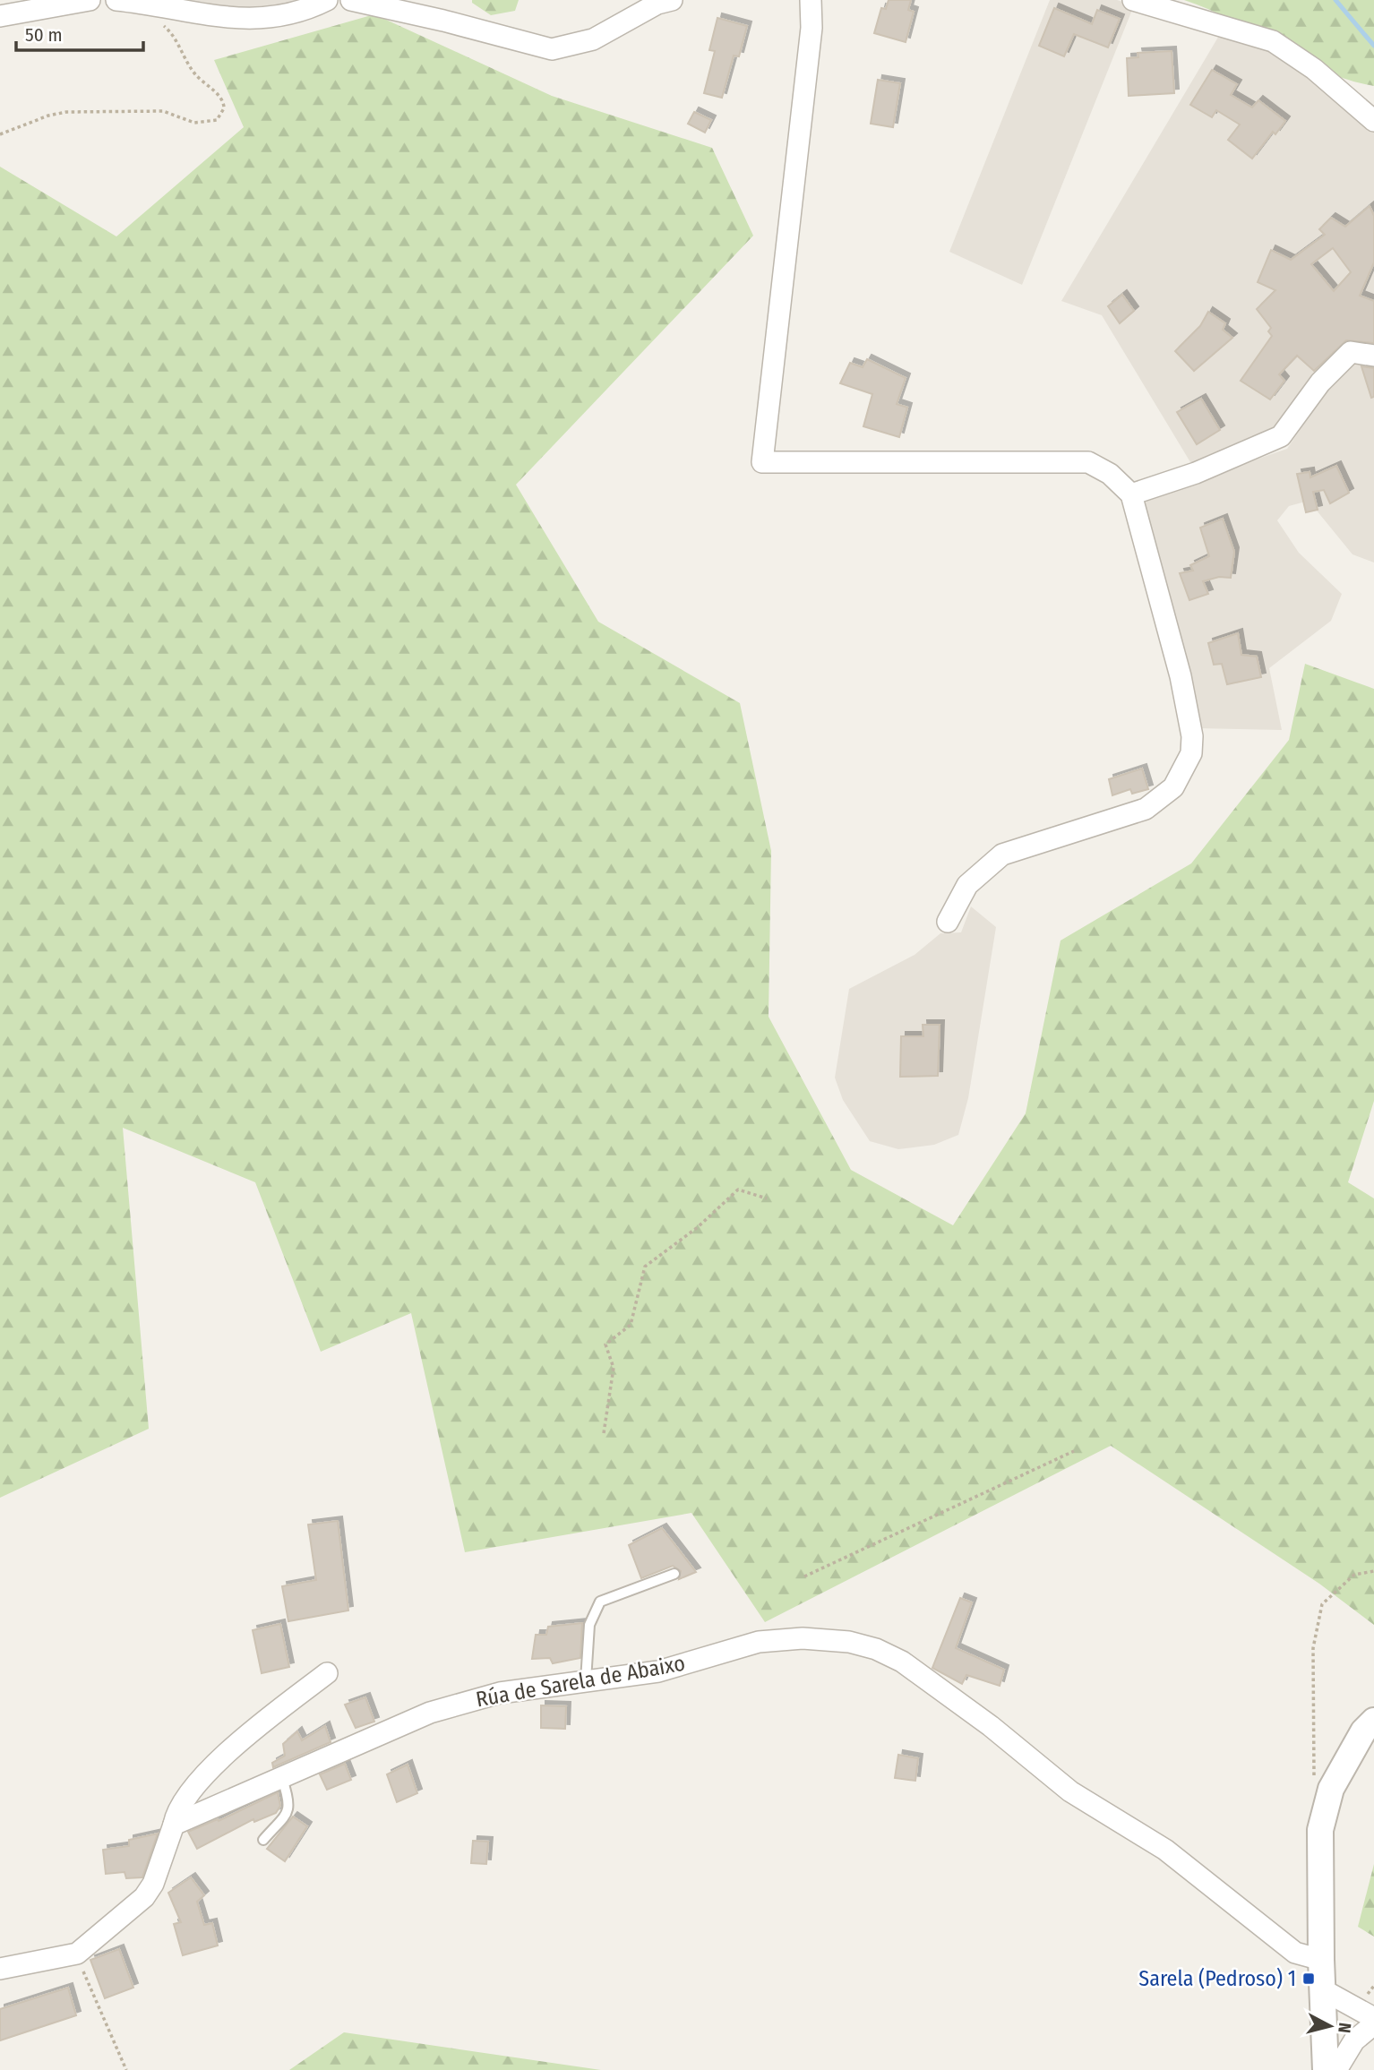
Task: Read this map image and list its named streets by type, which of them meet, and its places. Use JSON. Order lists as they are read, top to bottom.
{
  "streets": {
    "street": ["Rúa de Sarela de Abaixo"]
  },
  "places": {
    "transit": ["Sarela (Pedroso) 1"]
  },
  "scale_bar": "50 m",
  "north": "right"
}
